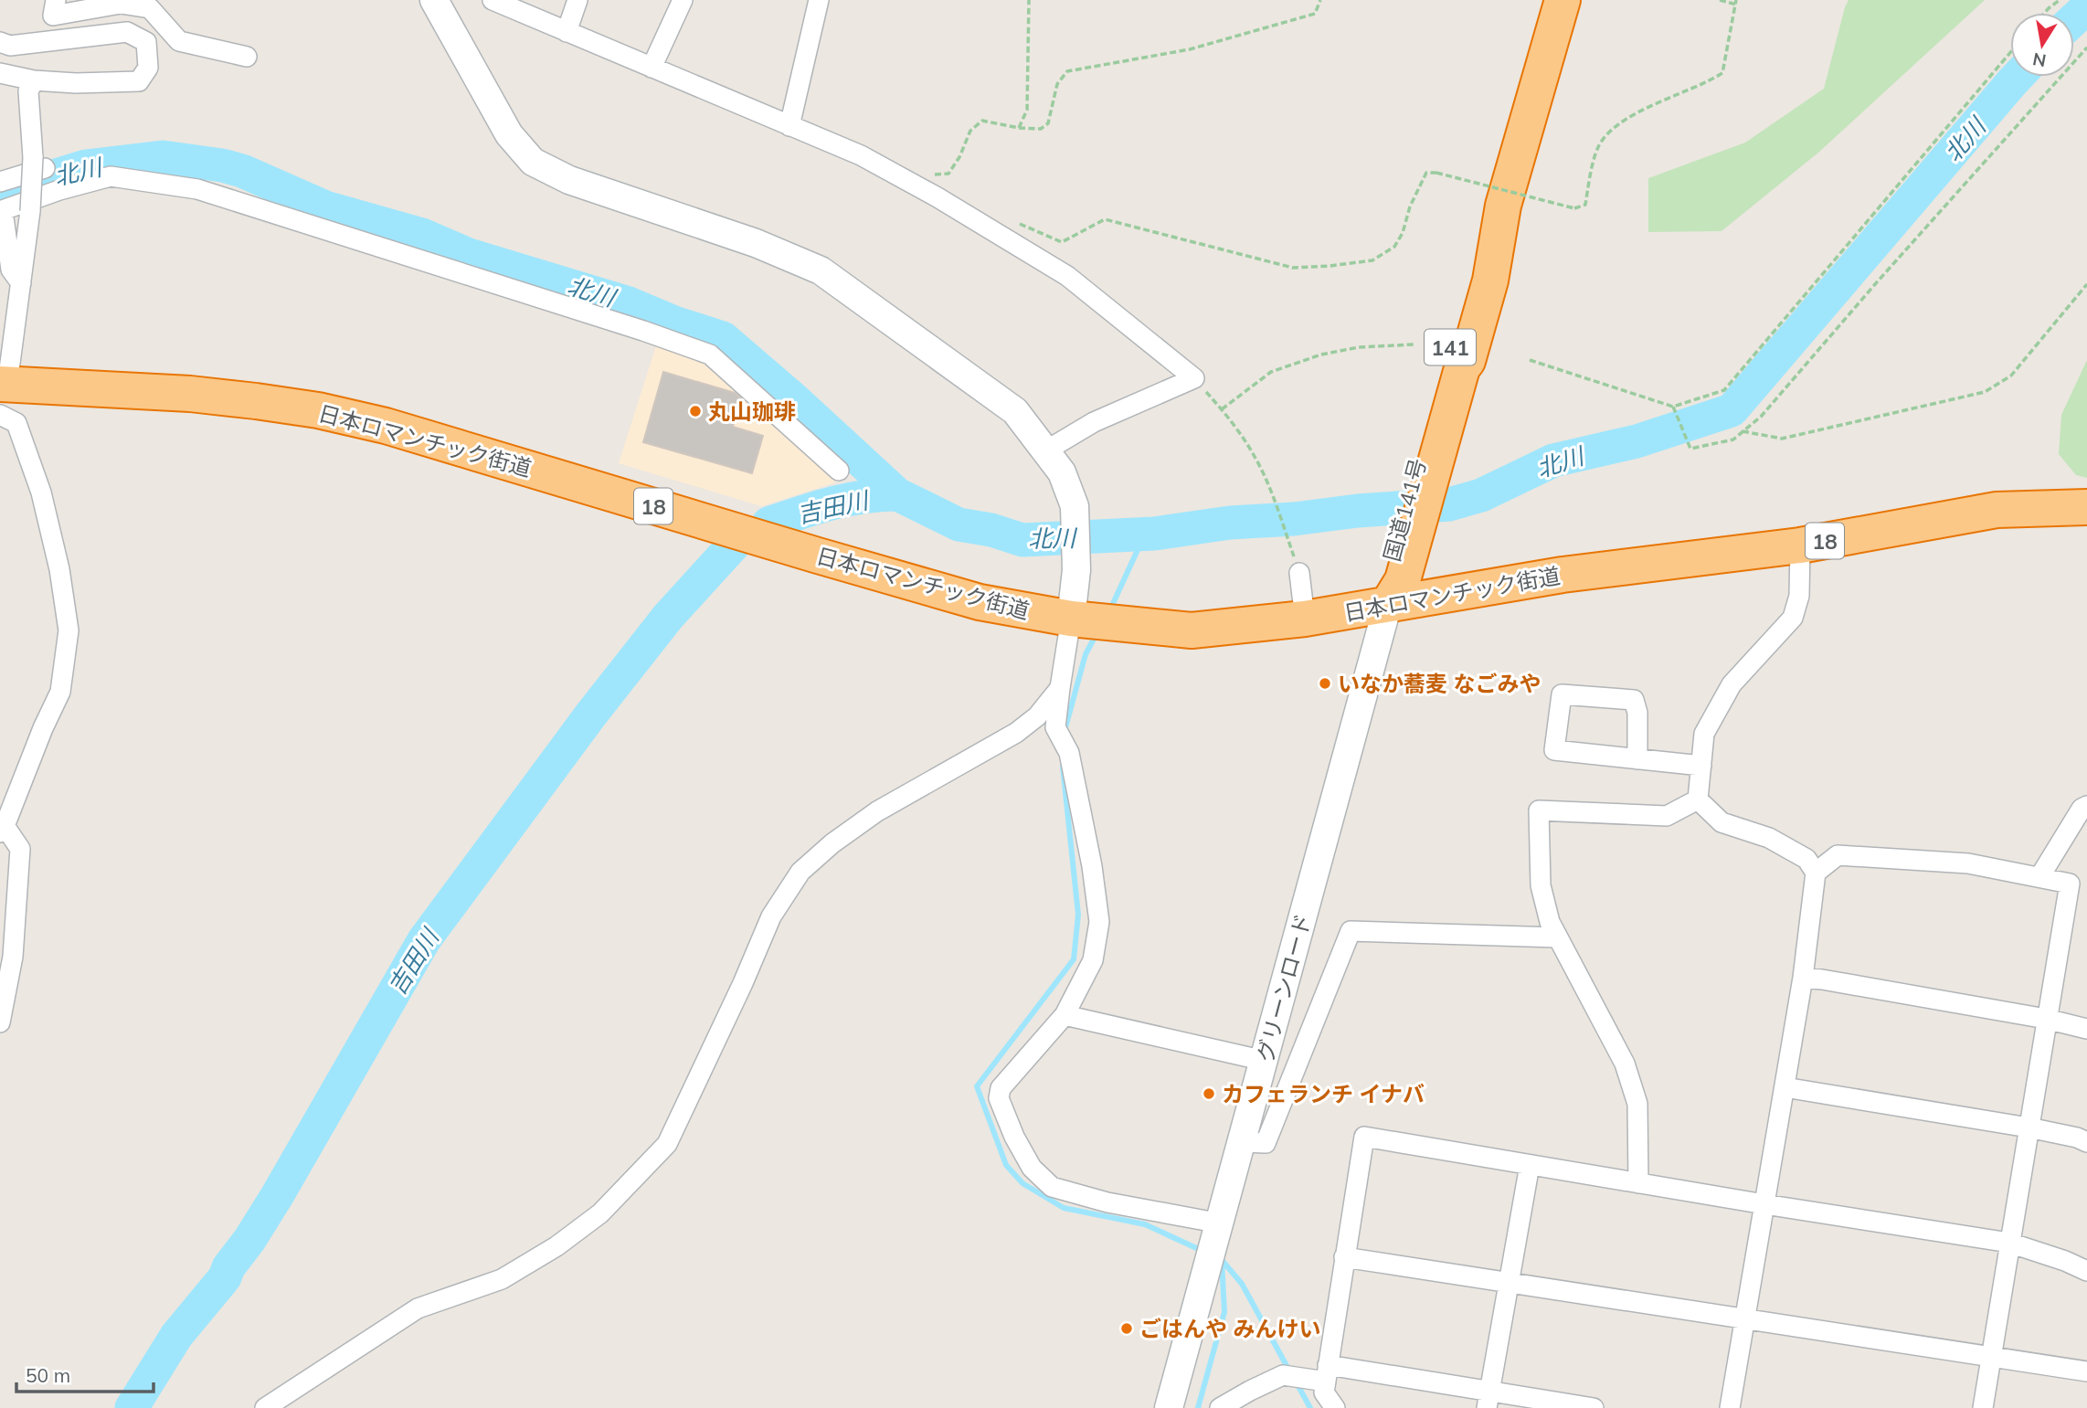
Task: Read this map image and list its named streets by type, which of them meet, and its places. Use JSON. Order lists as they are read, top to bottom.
{
  "streets": {
    "highway": [
      "141",
      "日本ロマンチック街道",
      "18",
      "国道141号"
    ],
    "street": ["グリーンロード"]
  },
  "crossings": [
    ["日本ロマンチック街道", "国道141号"],
    ["日本ロマンチック街道", "グリーンロード"],
    ["国道141号", "グリーンロード"]
  ],
  "water": ["北川", "吉田川"],
  "places": [
    "丸山珈琲",
    "いなか蕎麦 なごみや",
    "カフェランチ イナバ",
    "ごはんや みんけい"
  ],
  "scale_bar": "50 m",
  "north": "bottom"
}
